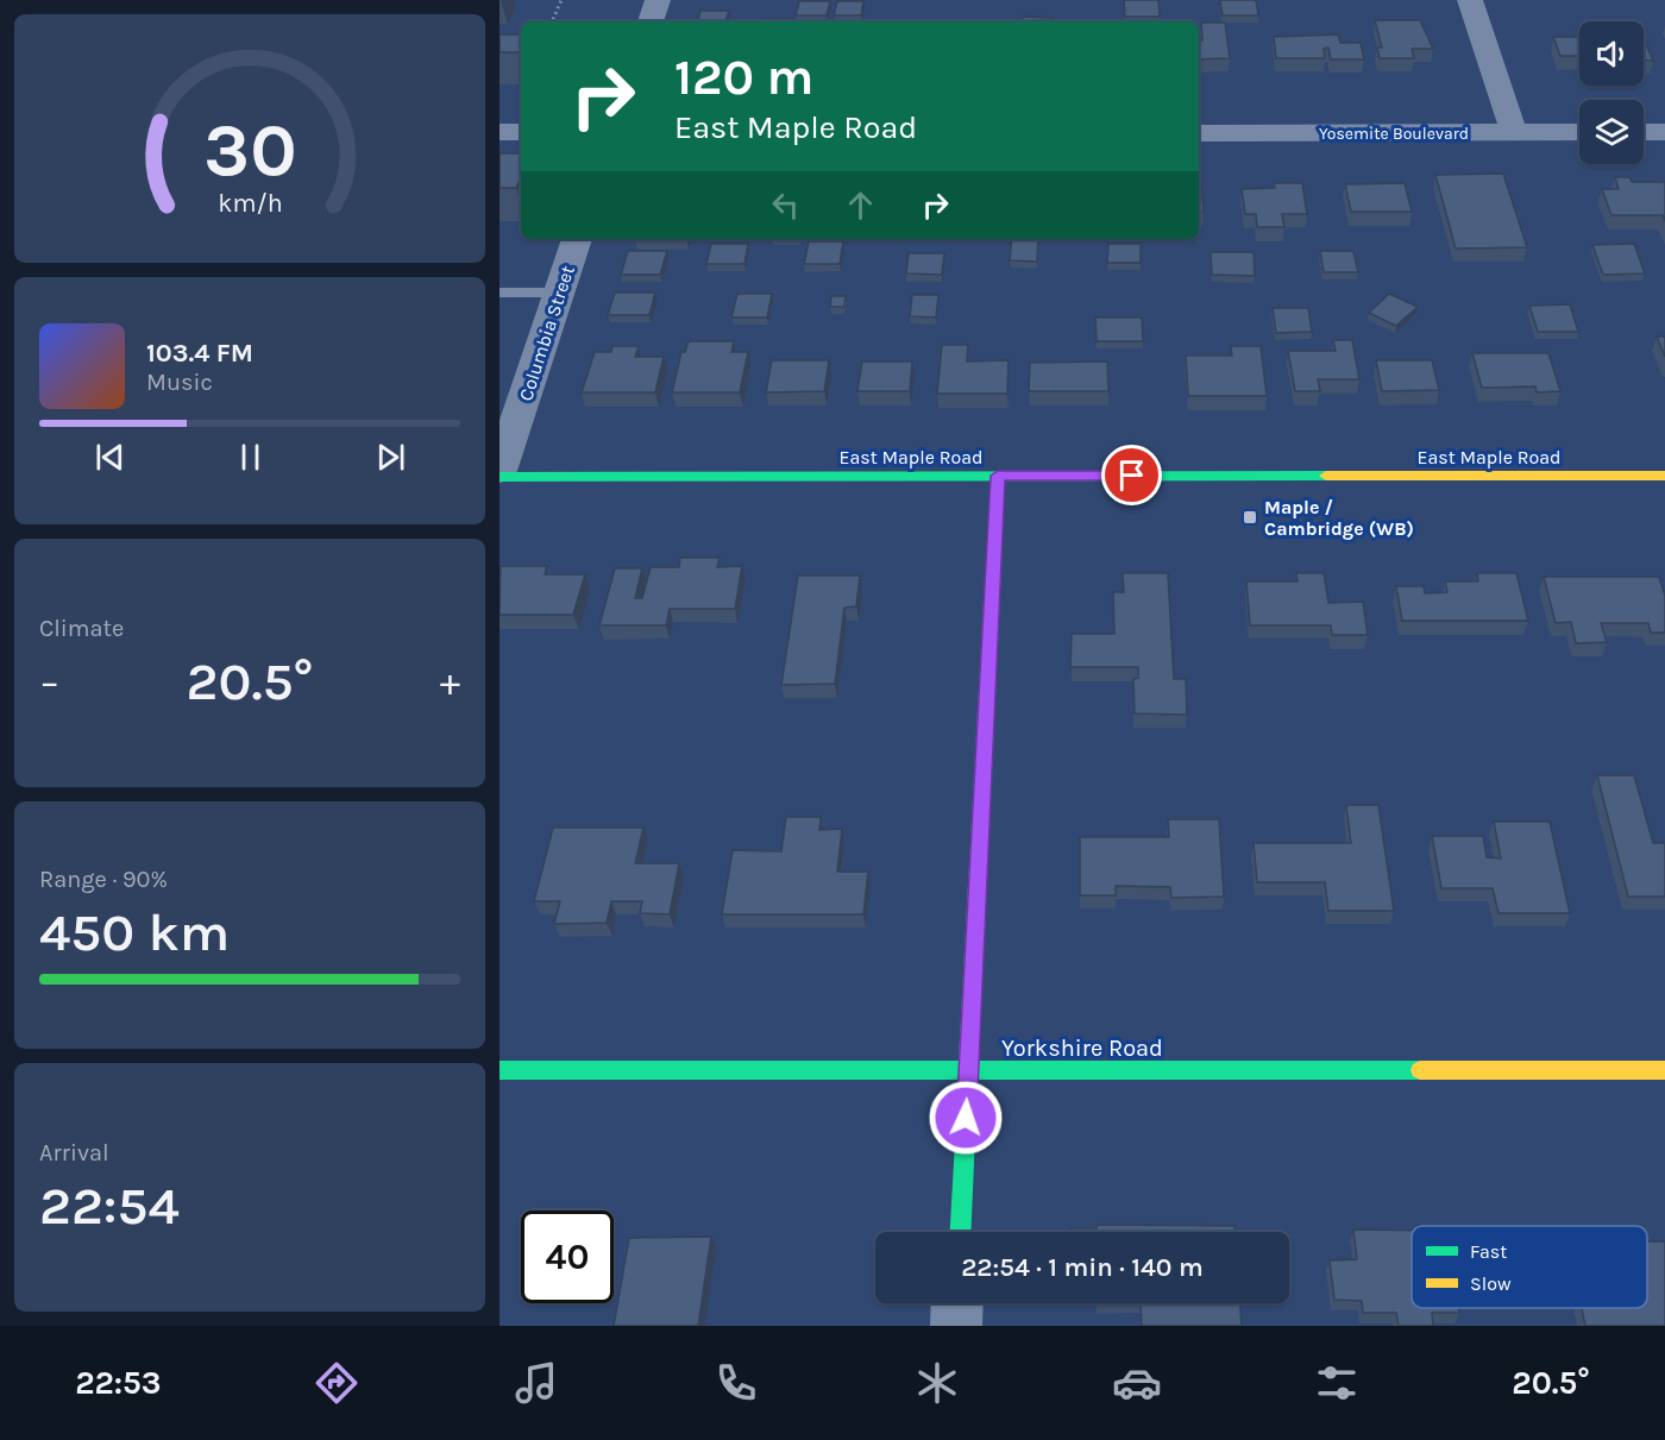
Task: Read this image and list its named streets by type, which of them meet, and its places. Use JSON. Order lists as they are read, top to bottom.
{
  "streets": {
    "street": [
      "Yosemite Boulevard",
      "Columbia Street",
      "East Maple Road",
      "Yorkshire Road"
    ]
  },
  "places": {
    "transit": ["Maple / Cambridge (WB)"]
  },
  "legend": ["Fast", "Slow"],
  "page": {
    "turn": ["120 m", "East Maple Road"],
    "song": ["103.4 FM", "Music"],
    "tile": [
      "Climate",
      ["Range · 90%", "450 km"],
      ["Arrival", "22:54"]
    ],
    "heat": ["−", "20.5°", "+"],
    "limit": "40",
    "trip": "22:54 · 1 min · 140 m",
    "tabs": ["22:53", "20.5°"],
    "gauge": ["30", "km/h"]
  }
}
